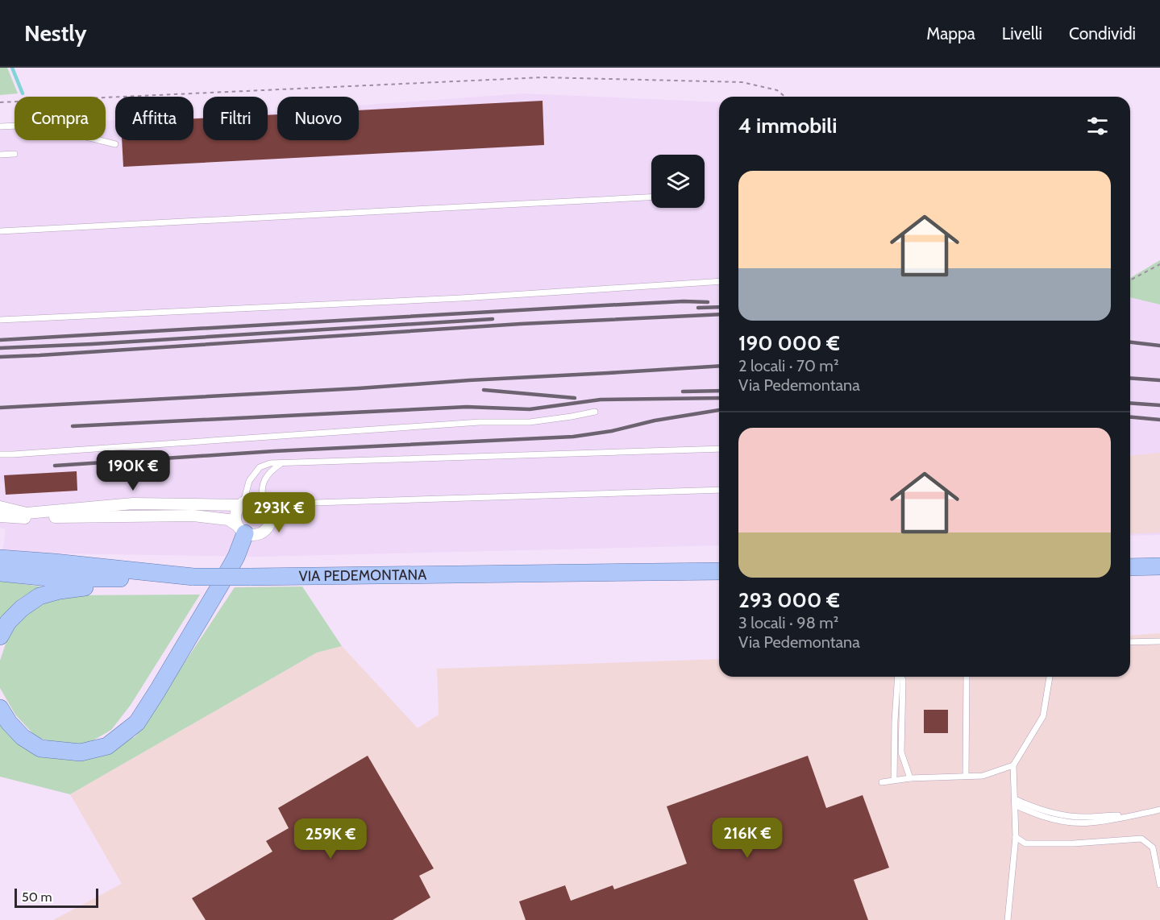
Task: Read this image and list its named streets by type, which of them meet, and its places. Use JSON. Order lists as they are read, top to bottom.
{
  "streets": {
    "main road": ["VIA PEDEMONTANA"]
  },
  "scale_bar": "50 m",
  "page": {
    "header": "Nestly",
    "nav": ["Mappa", "Livelli", "Condividi"],
    "chip": [
      "Compra",
      "Affitta",
      "Filtri",
      "Nuovo"
    ],
    "heading": "4 immobili",
    "list": [
      {
        "name": "190 000 €",
        "note": "2 locali · 70 m² · Via Pedemontana"
      },
      {
        "name": "293 000 €",
        "note": "3 locali · 98 m² · Via Pedemontana"
      }
    ],
    "price": [
      "190K €",
      "293K €",
      "216K €",
      "259K €"
    ],
    "scale": "50 m"
  }
}
